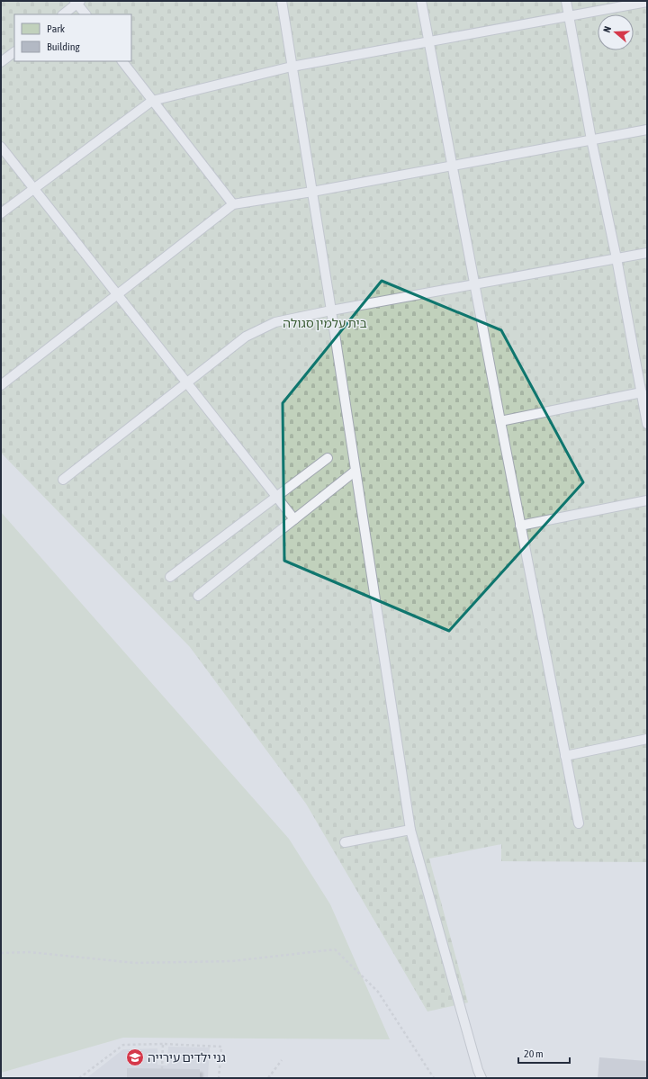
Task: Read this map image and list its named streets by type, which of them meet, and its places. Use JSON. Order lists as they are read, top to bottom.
{
  "parks": ["בית עלמין סגולה"],
  "places": {
    "school or university": ["גני ילדים עירייה"]
  },
  "legend": ["Park", "Building"],
  "scale_bar": "20 m",
  "north": "left"
}
